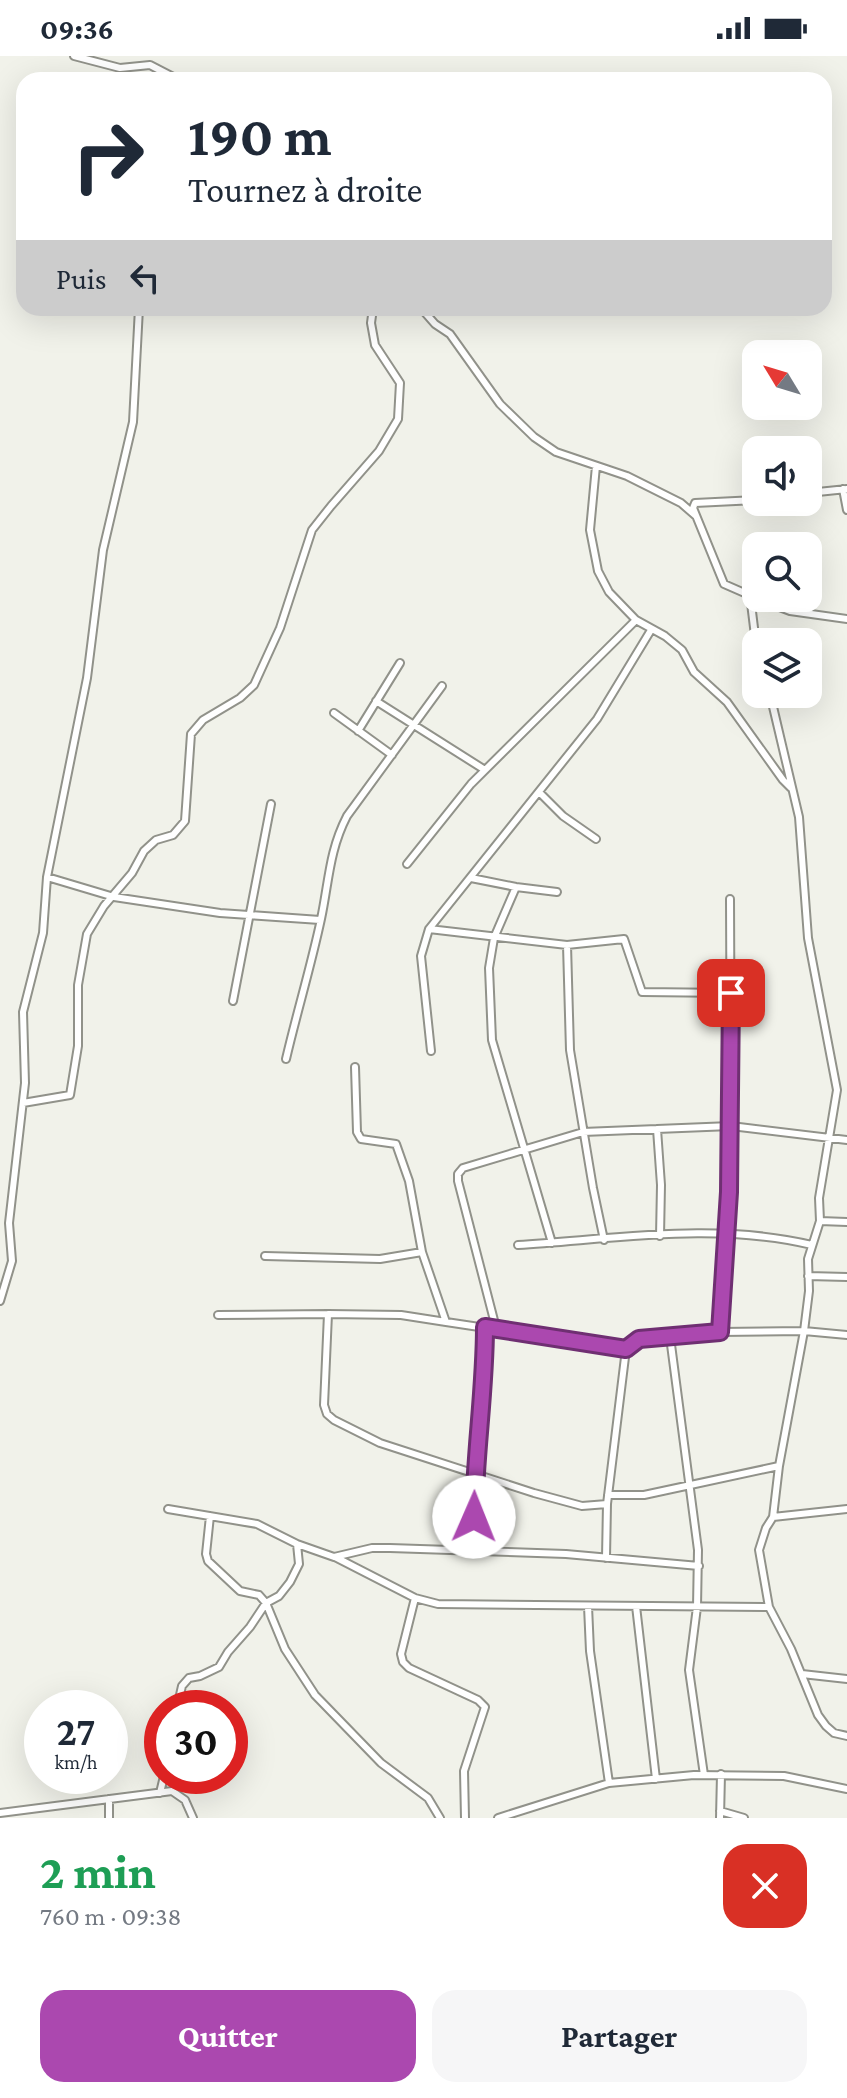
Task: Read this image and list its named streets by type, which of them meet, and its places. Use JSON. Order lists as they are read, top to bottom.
{
  "north": "top left",
  "page": {
    "status": "09:36",
    "turn": ["190 m", "Tournez à droite"],
    "then": "Puis",
    "speed": "27 km/h",
    "limit": "30",
    "heading": ["2 min", "760 m · 09:38"],
    "buttons": ["Quitter", "Partager"]
  }
}
